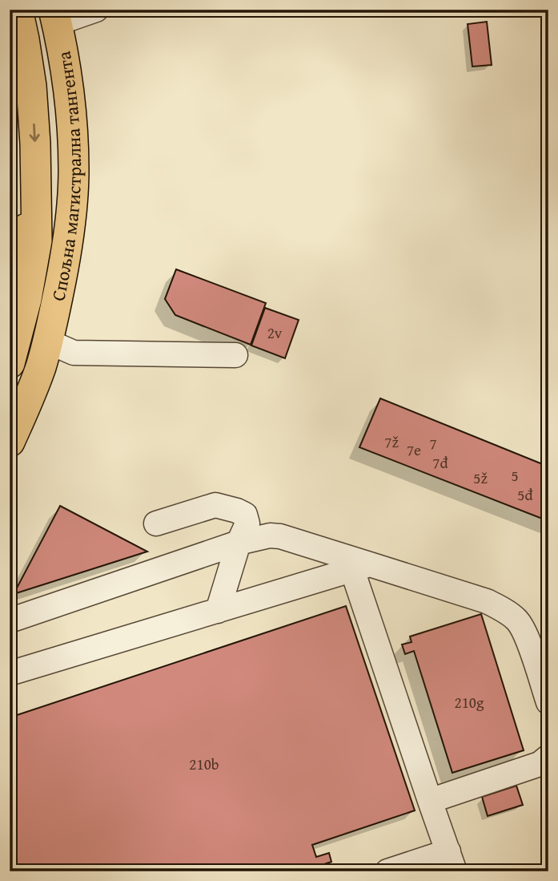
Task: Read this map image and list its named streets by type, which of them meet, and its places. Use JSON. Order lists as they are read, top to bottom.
{
  "streets": {
    "main road": ["Спољна магистрална тангента"]
  },
  "house_numbers": [
    "2v",
    "7ž",
    "7",
    "7e",
    "7đ",
    "5",
    "5ž",
    "5đ",
    "210g",
    "210b"
  ]
}
